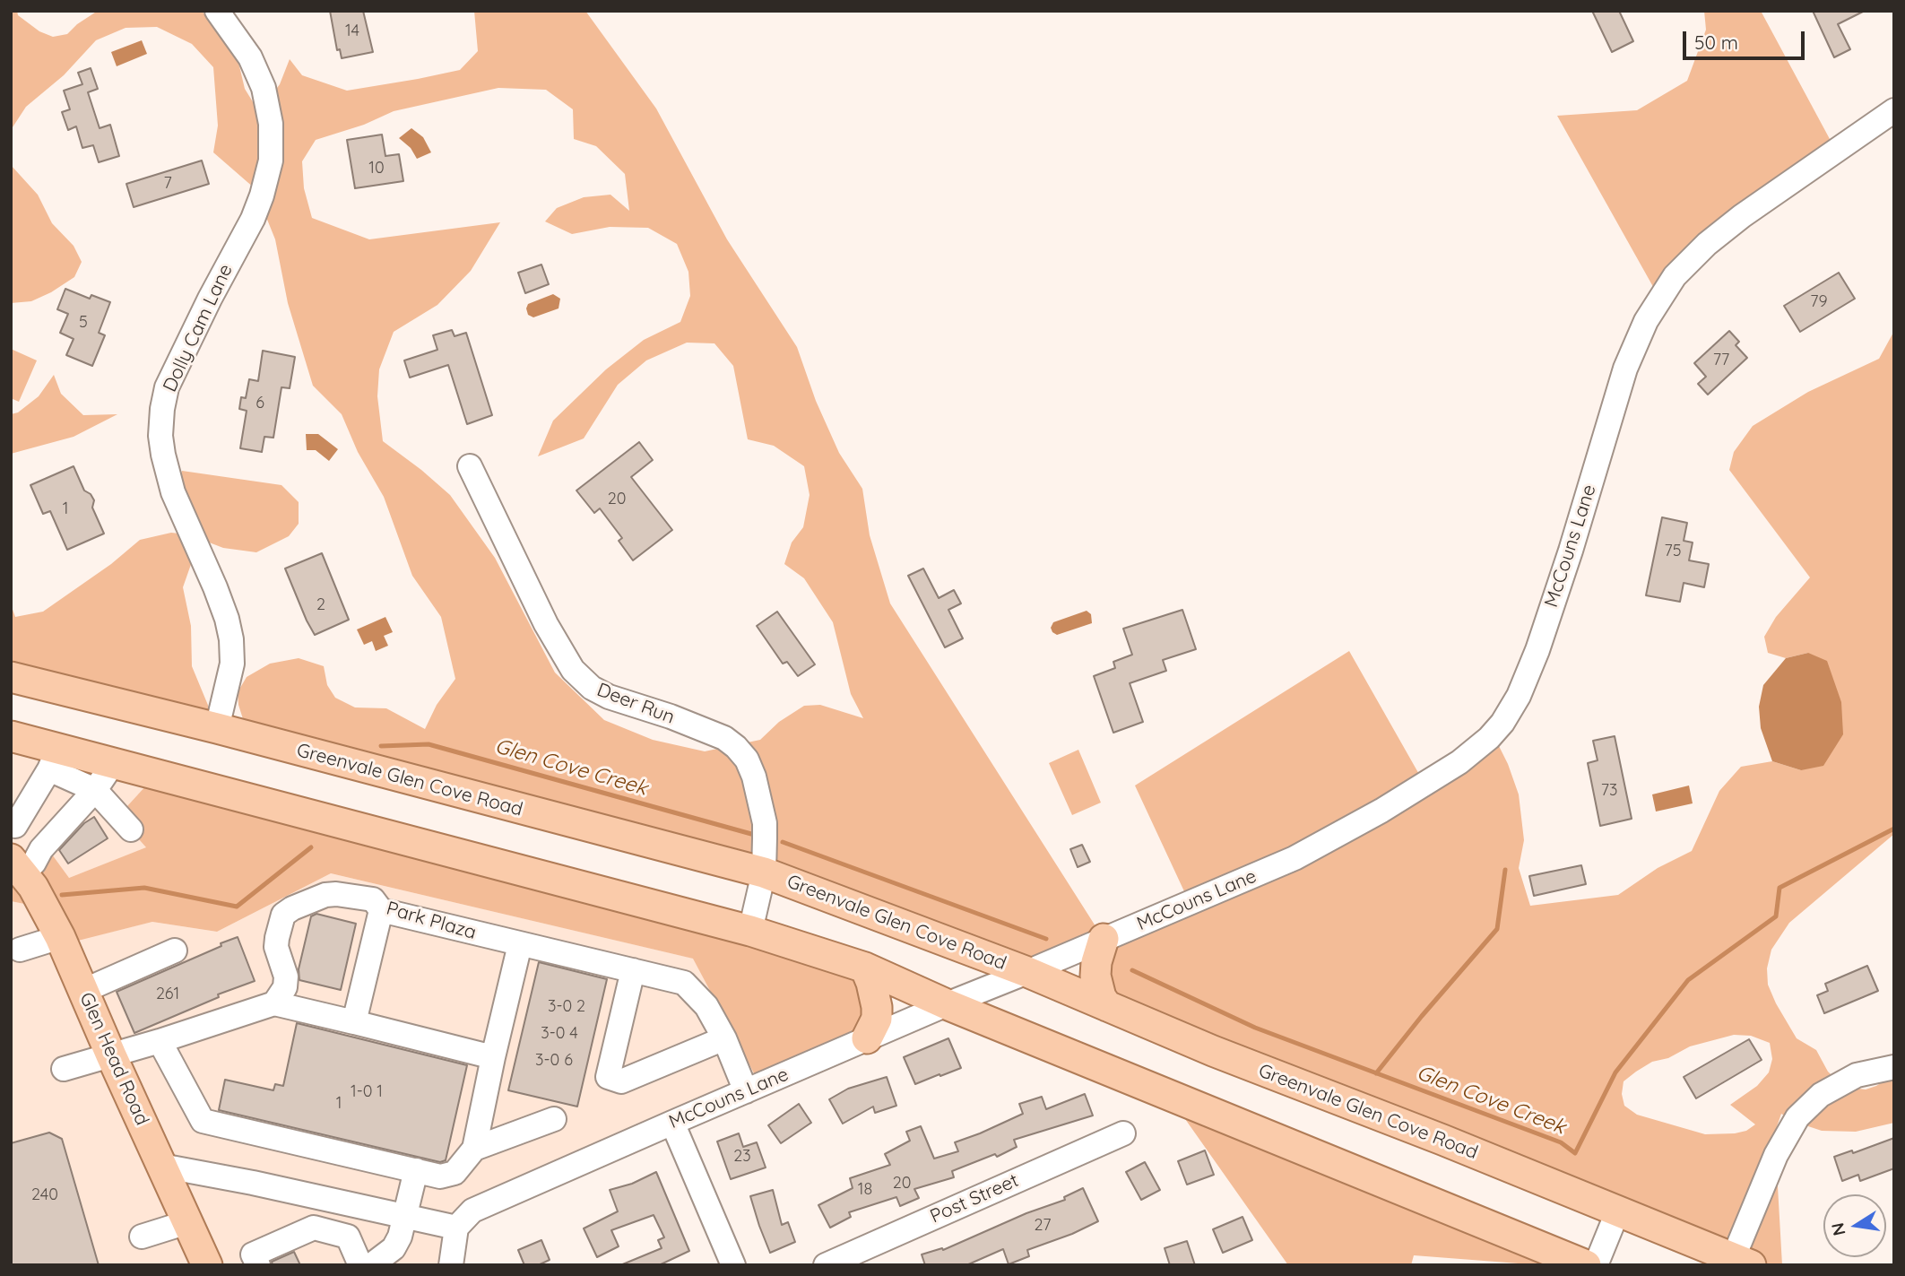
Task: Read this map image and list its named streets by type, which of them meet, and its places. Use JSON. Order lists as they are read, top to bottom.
{
  "streets": {
    "main road": ["Greenvale Glen Cove Road", "Glen Head Road"],
    "street": [
      "Dolly Cam Lane",
      "McCouns Lane",
      "Deer Run",
      "Park Plaza",
      "Post Street"
    ]
  },
  "crossings": [
    ["Dolly Cam Lane", "Greenvale Glen Cove Road"],
    ["McCouns Lane", "Greenvale Glen Cove Road"],
    ["McCouns Lane", "Park Plaza"],
    ["Deer Run", "Greenvale Glen Cove Road"]
  ],
  "water": ["Glen Cove Creek"],
  "house_numbers": [
    "14",
    "10",
    "7",
    "79",
    "5",
    "77",
    "6",
    "20",
    "1",
    "75",
    "2",
    "73",
    "261",
    "3-0 2",
    "3-0 4",
    "3-0 6",
    "1-0 1",
    "1",
    "23",
    "20",
    "18",
    "240",
    "27"
  ],
  "scale_bar": "50 m",
  "north": "left"
}
